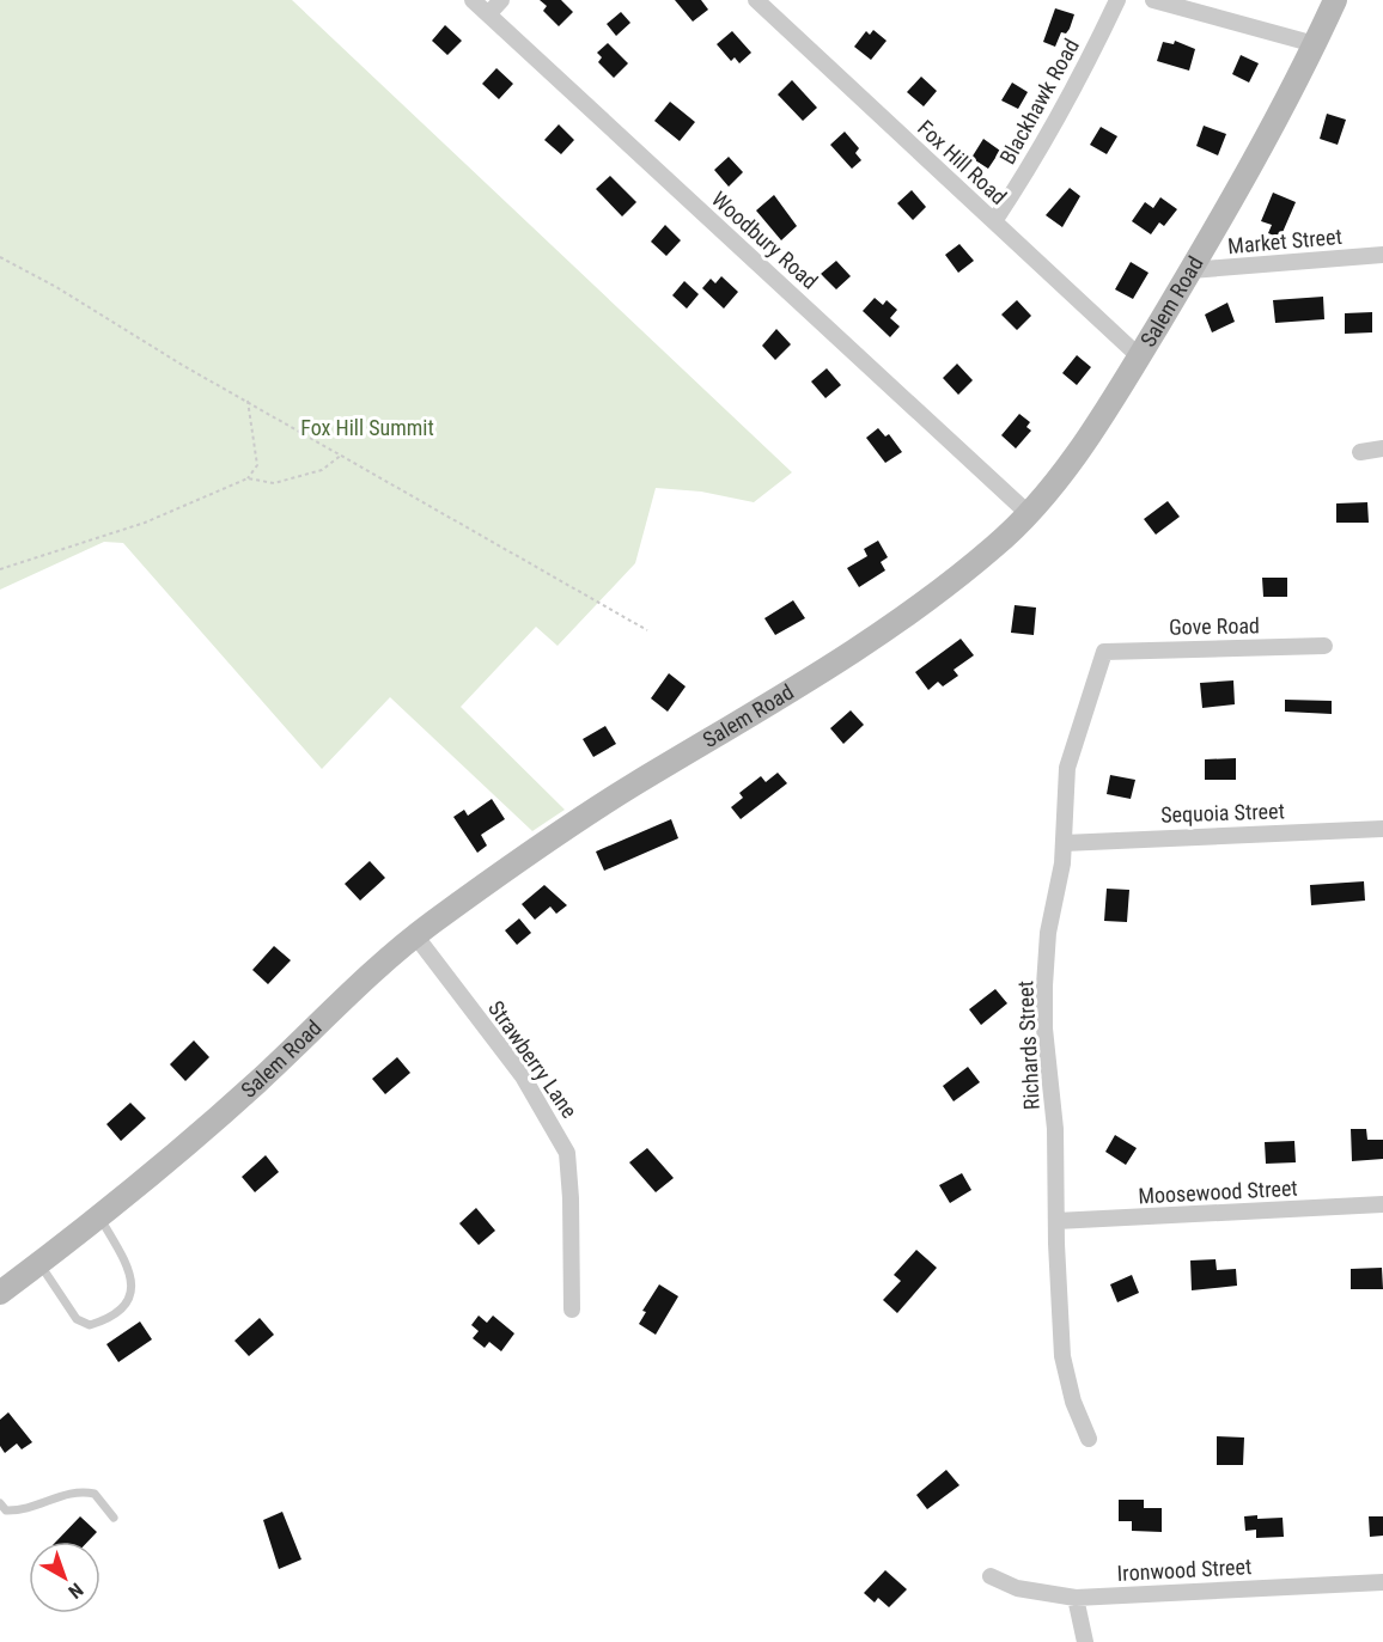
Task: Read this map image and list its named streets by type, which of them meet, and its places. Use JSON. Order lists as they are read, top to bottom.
{
  "streets": {
    "main road": ["Salem Road"],
    "street": [
      "Blackhawk Road",
      "Fox Hill Road",
      "Woodbury Road",
      "Market Street",
      "Gove Road",
      "Sequoia Street",
      "Richards Street",
      "Strawberry Lane",
      "Moosewood Street",
      "Ironwood Street"
    ]
  },
  "crossings": [
    ["Blackhawk Road", "Fox Hill Road"],
    ["Fox Hill Road", "Salem Road"],
    ["Woodbury Road", "Salem Road"],
    ["Market Street", "Salem Road"],
    ["Salem Road", "Strawberry Lane"],
    ["Gove Road", "Richards Street"],
    ["Sequoia Street", "Richards Street"],
    ["Richards Street", "Moosewood Street"]
  ],
  "parks": ["Fox Hill Summit"],
  "north": "bottom right"
}
